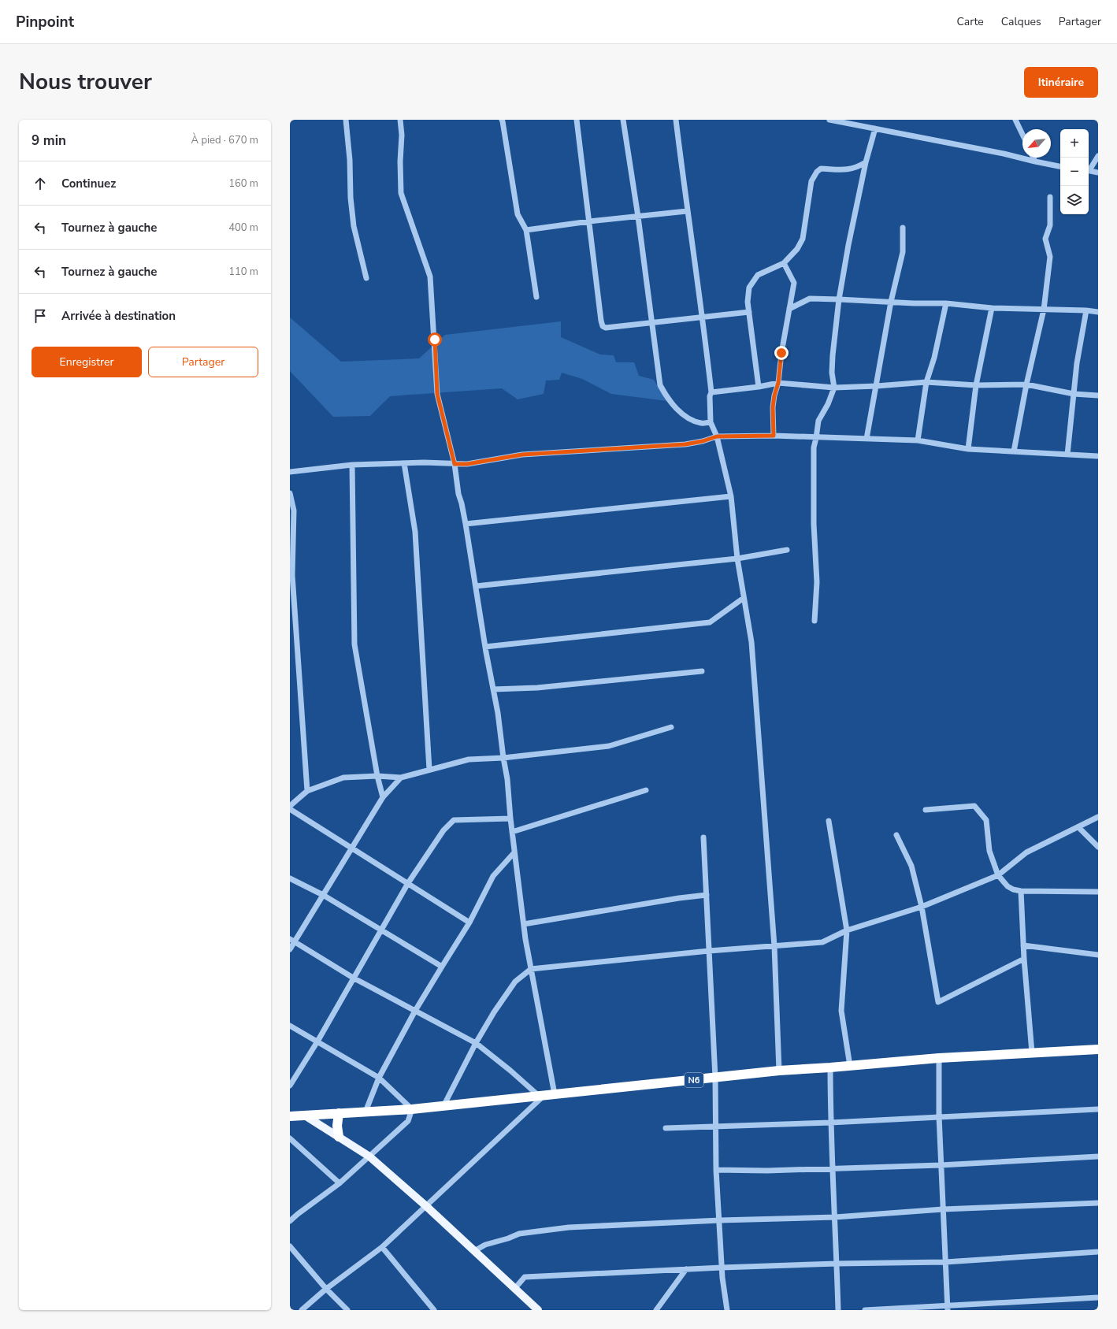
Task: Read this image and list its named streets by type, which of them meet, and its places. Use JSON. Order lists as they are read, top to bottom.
{
  "streets": {
    "highway": ["N6"]
  },
  "north": "bottom left",
  "page": {
    "header": "Pinpoint",
    "nav": ["Carte", "Calques", "Partager"],
    "title": "Nous trouver",
    "buttons": [
      "Itinéraire",
      ["Enregistrer", "Partager"]
    ],
    "heading": ["9 min", "À pied · 670 m"],
    "map_buttons": ["+", "−"],
    "list": [
      ["Continuez", "160 m"],
      ["Tournez à gauche", "400 m"],
      ["Tournez à gauche", "110 m"],
      "Arrivée à destination"
    ]
  }
}
